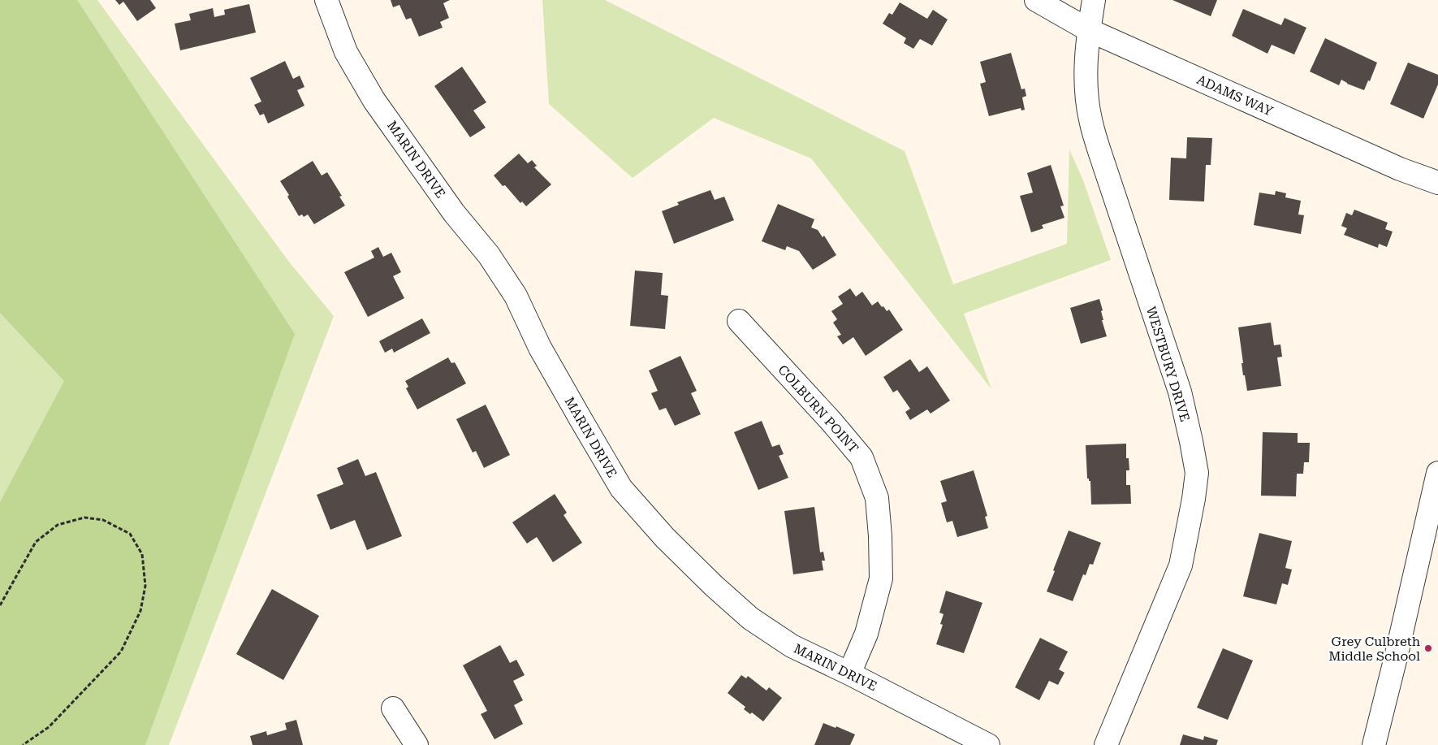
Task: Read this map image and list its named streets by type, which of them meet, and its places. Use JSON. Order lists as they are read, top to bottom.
{
  "streets": {
    "street": [
      "ADAMS WAY",
      "MARIN DRIVE",
      "WESTBURY DRIVE",
      "COLBURN POINT"
    ]
  },
  "crossings": [
    ["ADAMS WAY", "WESTBURY DRIVE"],
    ["MARIN DRIVE", "COLBURN POINT"]
  ],
  "places": ["Grey Culbreth Middle School"]
}
